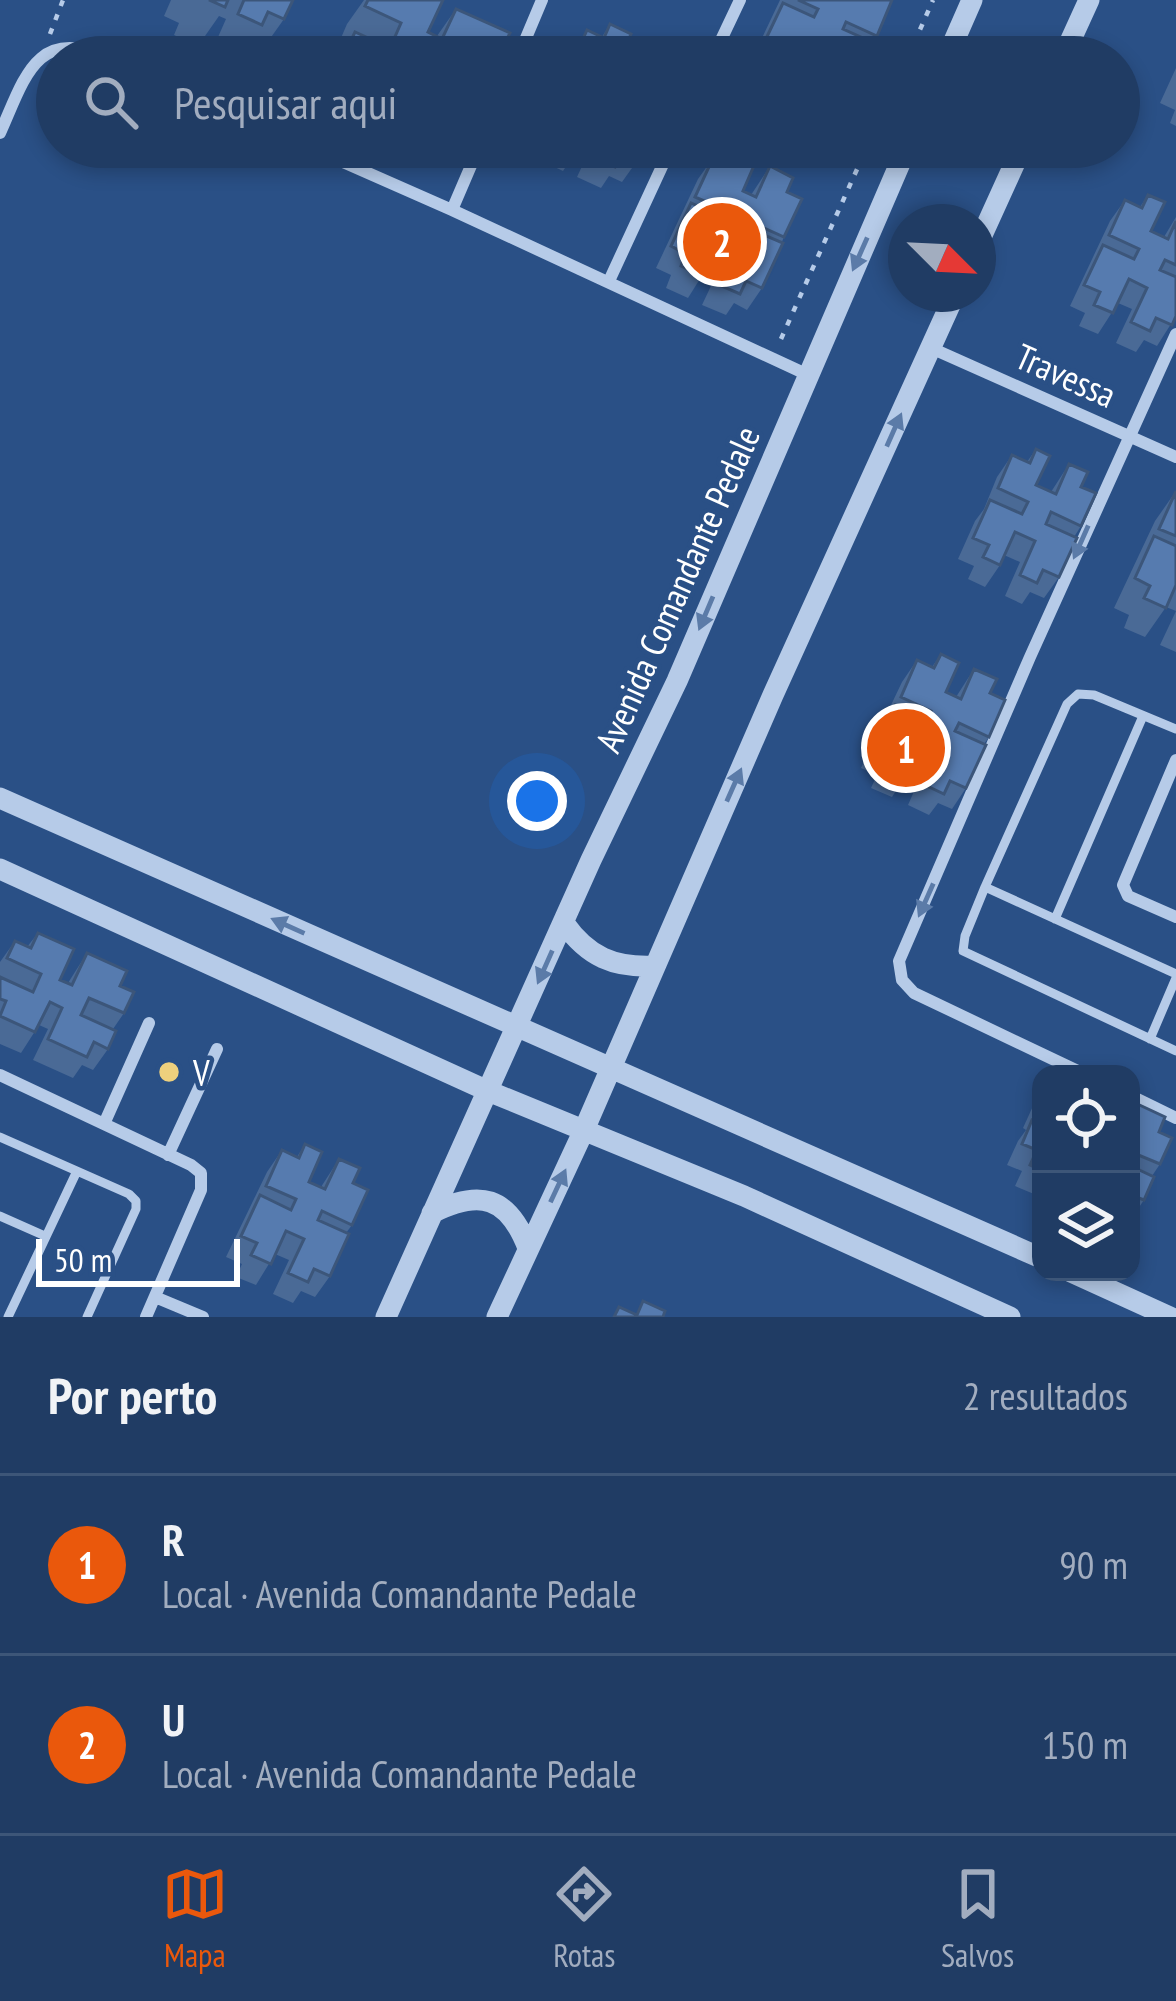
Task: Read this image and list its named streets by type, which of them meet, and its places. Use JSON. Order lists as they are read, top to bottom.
{
  "streets": {
    "street": ["Travessa", "Avenida Comandante Pedale"]
  },
  "places": ["V"],
  "scale_bar": "50 m",
  "north": "bottom right",
  "page": {
    "search": "Pesquisar aqui",
    "pins": ["2", "1"],
    "scale": "50 m",
    "heading": ["Por perto", "2 resultados"],
    "list": [
      {
        "mark": "1",
        "name": "R",
        "note": "Local · Avenida Comandante Pedale",
        "value": "90 m"
      },
      {
        "mark": "2",
        "name": "U",
        "note": "Local · Avenida Comandante Pedale",
        "value": "150 m"
      }
    ],
    "nav": ["Mapa", "Rotas", "Salvos"]
  }
}
